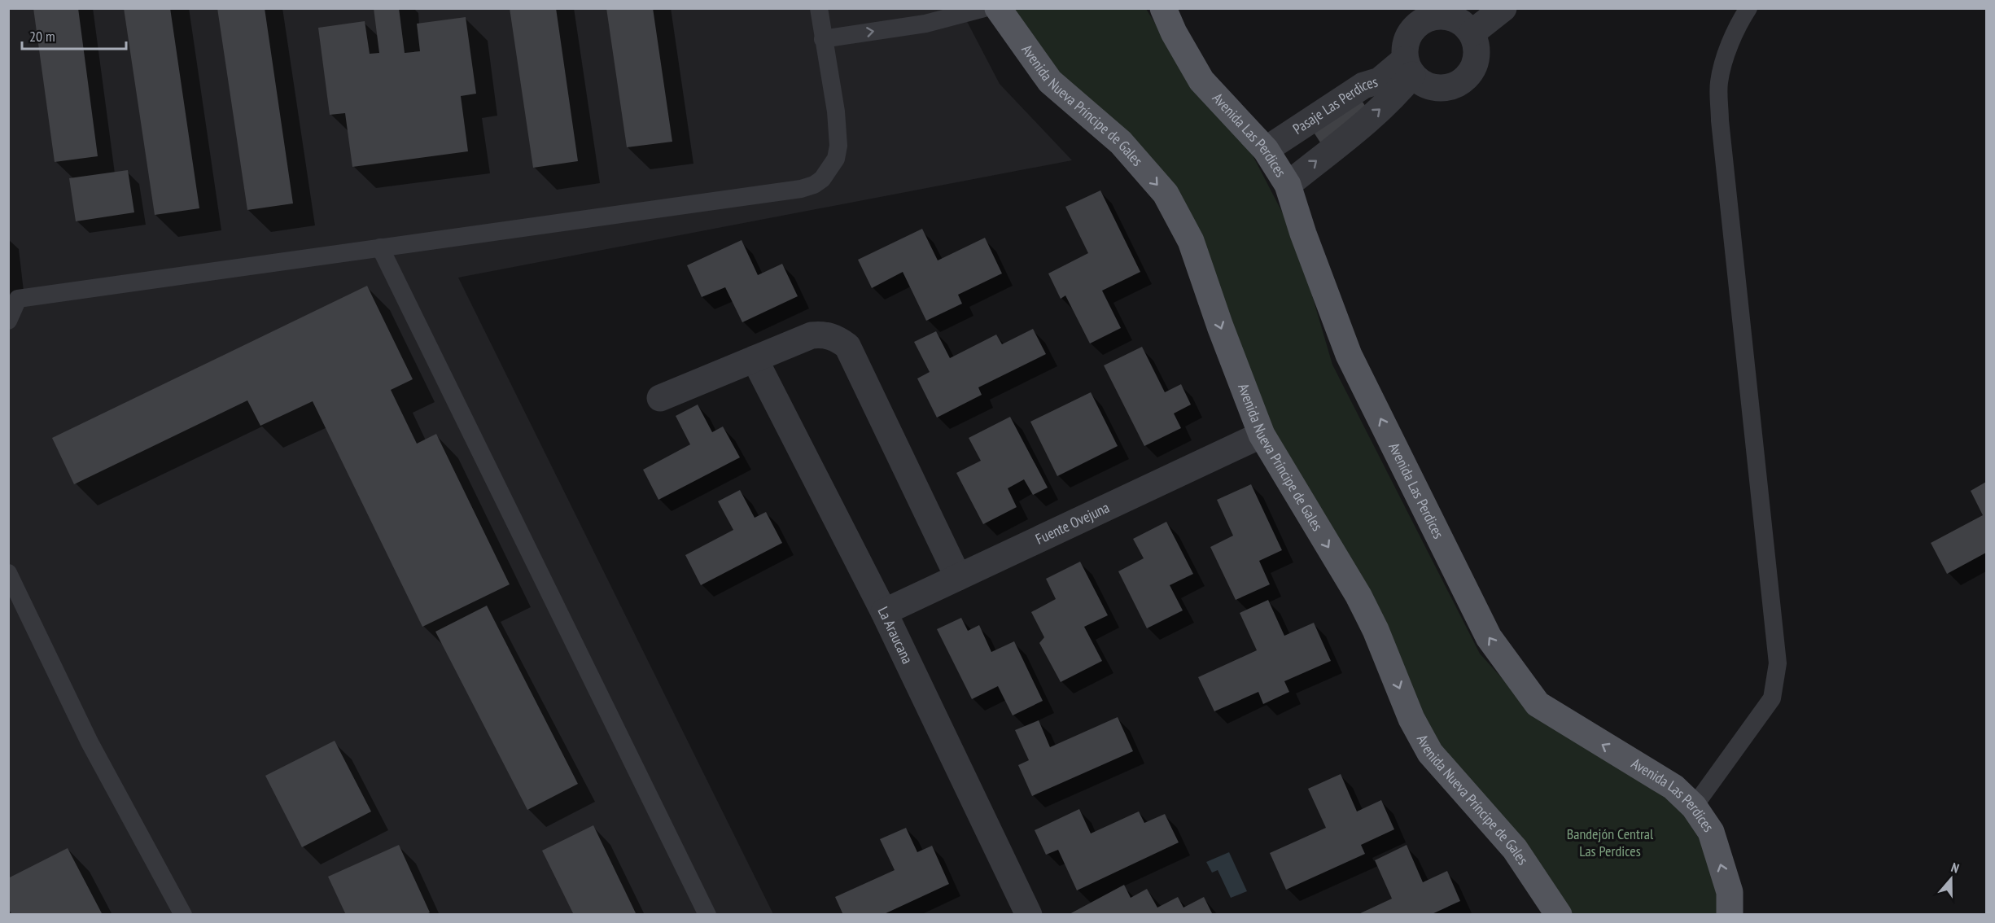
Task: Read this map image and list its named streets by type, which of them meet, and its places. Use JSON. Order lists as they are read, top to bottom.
{
  "streets": {
    "main road": ["Avenida Nueva Príncipe de Gales", "Avenida Las Perdices"],
    "street": ["Pasaje Las Perdices", "Fuente Ovejuna", "La Araucana"]
  },
  "crossings": [
    ["Avenida Nueva Príncipe de Gales", "Fuente Ovejuna"],
    ["Pasaje Las Perdices", "Avenida Las Perdices"],
    ["Fuente Ovejuna", "La Araucana"]
  ],
  "one_way": ["Avenida Nueva Príncipe de Gales", "Avenida Las Perdices"],
  "parks": ["Bandejón Central Las Perdices"],
  "scale_bar": "20 m",
  "north": "top"
}
